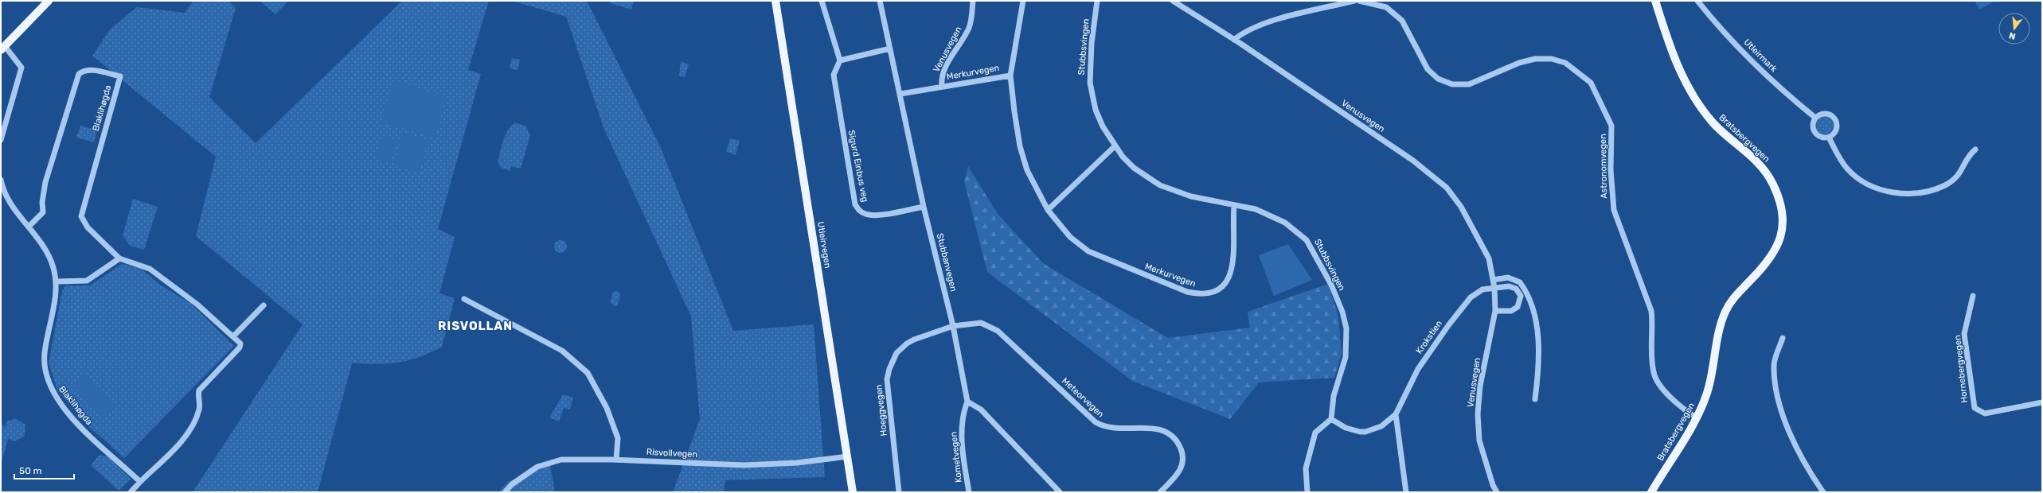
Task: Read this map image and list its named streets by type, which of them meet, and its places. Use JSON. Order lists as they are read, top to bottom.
{
  "streets": {
    "main road": ["Bratsbergvegen", "Utleirvegen"],
    "street": [
      "Stubbsvingen",
      "Venusvegen",
      "Utleirmark",
      "Merkurvegen",
      "Blaklihøgda",
      "Sigurd Einbus veg",
      "Astronomvegen",
      "Stubbanvegen",
      "Krokstien",
      "Hornebergvegen",
      "Meteorvegen",
      "Hoeggvegen",
      "Risvollvegen",
      "Kometvegen"
    ]
  },
  "crossings": [
    ["Stubbsvingen", "Merkurvegen"],
    ["Stubbsvingen", "Krokstien"],
    ["Venusvegen", "Merkurvegen"],
    ["Venusvegen", "Krokstien"],
    ["Merkurvegen", "Stubbanvegen"],
    ["Bratsbergvegen", "Astronomvegen"],
    ["Sigurd Einbus veg", "Stubbanvegen"],
    ["Utleirvegen", "Risvollvegen"],
    ["Stubbanvegen", "Meteorvegen"],
    ["Stubbanvegen", "Hoeggvegen"],
    ["Stubbanvegen", "Kometvegen"],
    ["Meteorvegen", "Hoeggvegen"]
  ],
  "districts": ["RISVOLLAN"],
  "scale_bar": "50 m",
  "north": "bottom"
}
